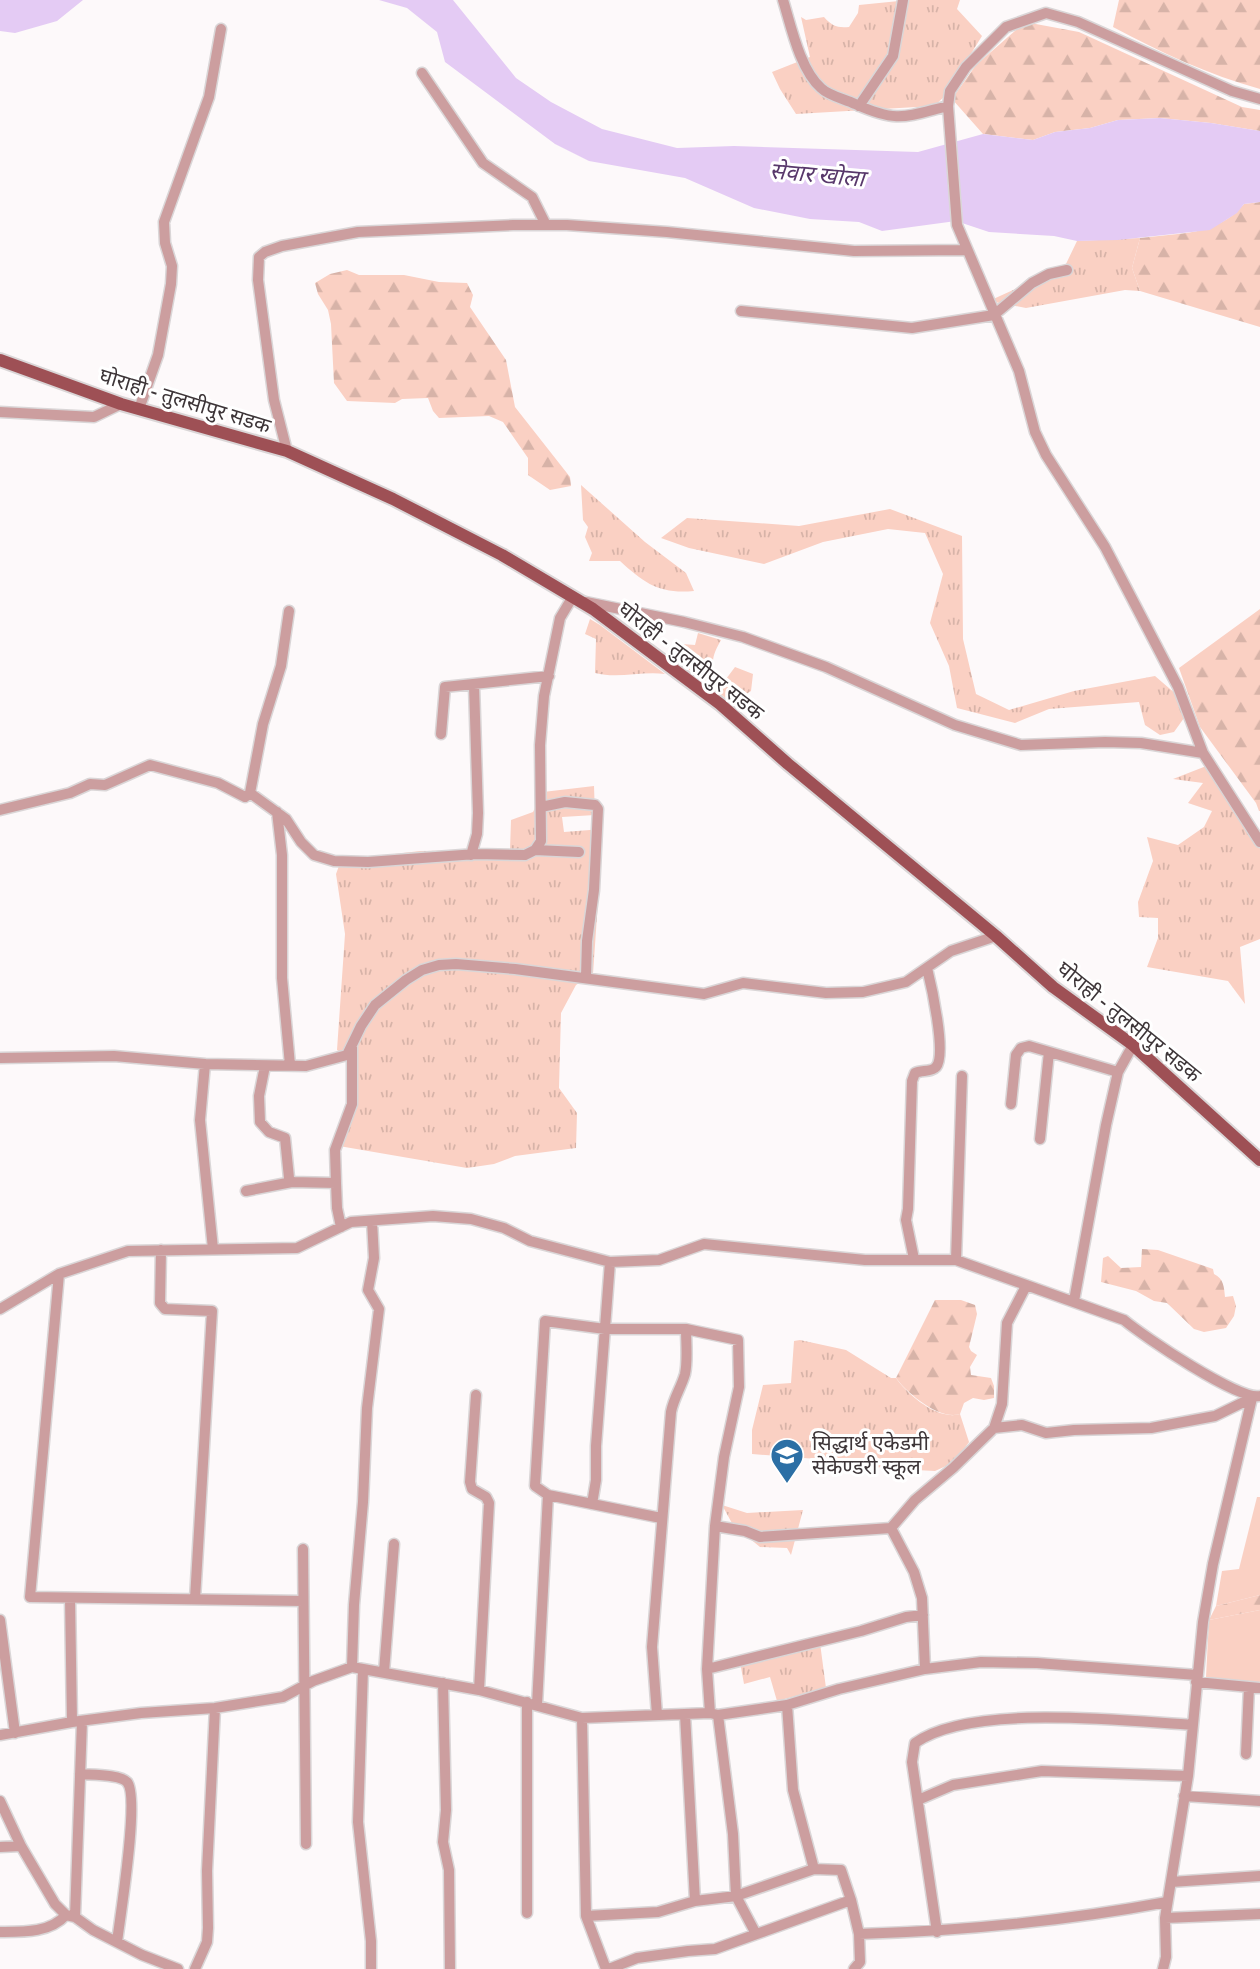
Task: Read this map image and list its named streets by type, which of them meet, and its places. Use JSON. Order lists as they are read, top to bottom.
{
  "streets": {
    "main road": ["घोराही - तुलसीपुर सडक"]
  },
  "water": ["सेवार खोला"],
  "places": {
    "school or university": ["सिद्धार्थ एकेडमी सेकेण्डरी स्कूल"]
  }
}
